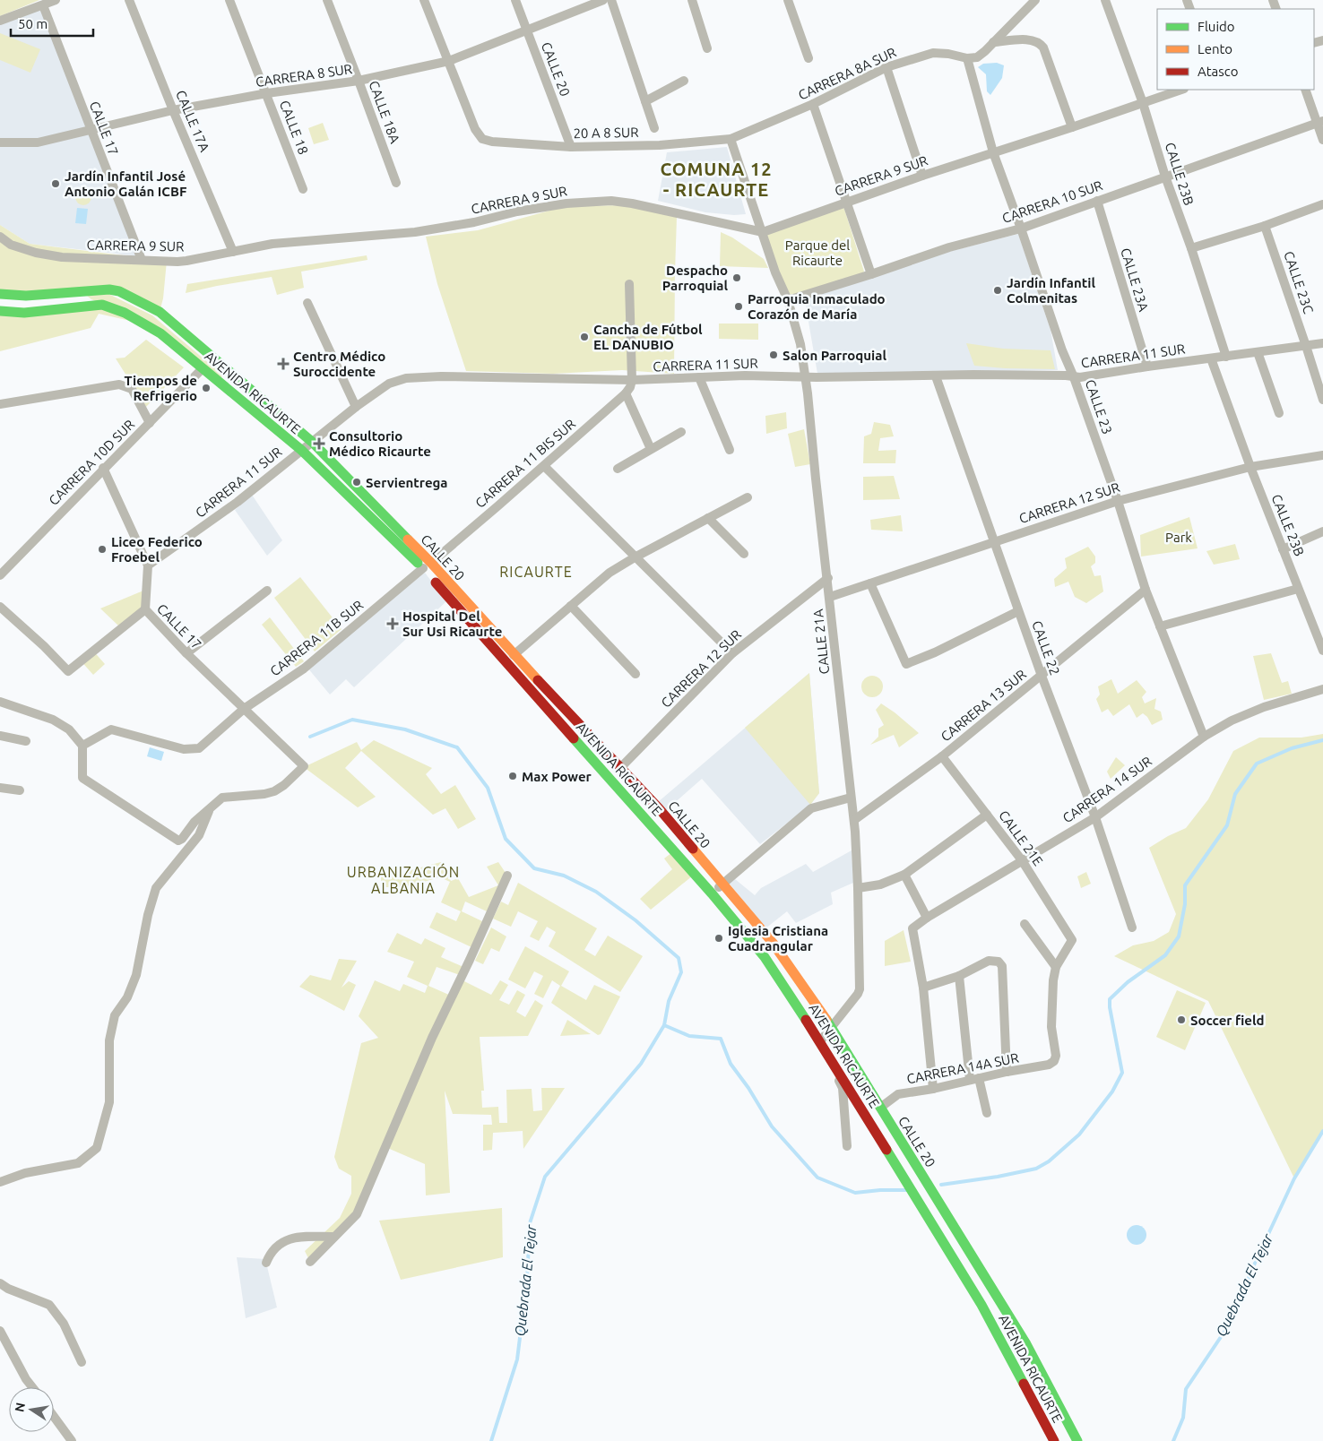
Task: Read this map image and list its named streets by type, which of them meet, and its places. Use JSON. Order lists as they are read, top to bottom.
{
  "streets": {
    "main road": ["CALLE 20", "AVENIDA RICAURTE"],
    "street": [
      "CARRERA 8A SUR",
      "CARRERA 8 SUR",
      "CALLE 18A",
      "CALLE 17A",
      "CALLE 18",
      "CALLE 17",
      "20 A 8 SUR",
      "CALLE 23B",
      "CARRERA 9 SUR",
      "CARRERA 10 SUR",
      "CALLE 23A",
      "CALLE 23C",
      "CARRERA 11 SUR",
      "CALLE 23",
      "CARRERA 10D SUR",
      "CARRERA 11 BIS SUR",
      "CARRERA 12 SUR",
      "CARRERA 11B SUR",
      "CALLE 21A",
      "CALLE 22",
      "CARRERA 13 SUR",
      "CARRERA 14 SUR",
      "CALLE 21E",
      "CARRERA 14A SUR"
    ]
  },
  "crossings": [
    ["CALLE 20", "CARRERA 8 SUR"],
    ["CALLE 20", "20 A 8 SUR"],
    ["CALLE 20", "CARRERA 11 SUR"],
    ["CALLE 20", "AVENIDA RICAURTE"],
    ["CALLE 20", "CARRERA 11 BIS SUR"],
    ["CALLE 20", "CARRERA 12 SUR"],
    ["CALLE 20", "CARRERA 11B SUR"],
    ["CALLE 20", "CALLE 21A"],
    ["CALLE 20", "CARRERA 14A SUR"],
    ["CARRERA 8A SUR", "20 A 8 SUR"],
    ["CARRERA 8A SUR", "CALLE 23"],
    ["CARRERA 8A SUR", "CALLE 21A"],
    ["CARRERA 8 SUR", "CALLE 18A"],
    ["CARRERA 8 SUR", "CALLE 17A"],
    ["CARRERA 8 SUR", "CALLE 18"],
    ["CARRERA 8 SUR", "CALLE 17"],
    ["CARRERA 8 SUR", "20 A 8 SUR"],
    ["CALLE 17A", "CARRERA 9 SUR"],
    ["CALLE 17", "CARRERA 9 SUR"],
    ["CALLE 17", "CARRERA 11 SUR"],
    ["CALLE 17", "CARRERA 10D SUR"],
    ["CALLE 17", "CARRERA 11B SUR"],
    ["20 A 8 SUR", "CALLE 21A"],
    ["CALLE 23B", "CARRERA 9 SUR"],
    ["CALLE 23B", "CARRERA 10 SUR"],
    ["CALLE 23B", "CARRERA 11 SUR"],
    ["CALLE 23B", "CARRERA 12 SUR"],
    ["CARRERA 9 SUR", "CALLE 23"],
    ["CARRERA 9 SUR", "CALLE 21A"],
    ["CARRERA 10 SUR", "CALLE 23A"],
    ["CARRERA 10 SUR", "CALLE 23"],
    ["CARRERA 10 SUR", "CALLE 21A"],
    ["CALLE 23A", "CARRERA 11 SUR"],
    ["CALLE 23C", "CARRERA 11 SUR"],
    ["CARRERA 11 SUR", "AVENIDA RICAURTE"],
    ["CARRERA 11 SUR", "CALLE 23"],
    ["CARRERA 11 SUR", "CARRERA 11 BIS SUR"],
    ["CARRERA 11 SUR", "CALLE 21A"],
    ["CARRERA 11 SUR", "CALLE 22"],
    ["AVENIDA RICAURTE", "CARRERA 10D SUR"],
    ["AVENIDA RICAURTE", "CARRERA 11 BIS SUR"],
    ["AVENIDA RICAURTE", "CARRERA 11B SUR"],
    ["AVENIDA RICAURTE", "CALLE 21A"],
    ["CALLE 23", "CARRERA 12 SUR"],
    ["CALLE 23", "CARRERA 13 SUR"],
    ["CALLE 23", "CARRERA 14 SUR"],
    ["CARRERA 11 BIS SUR", "CARRERA 11B SUR"],
    ["CARRERA 12 SUR", "CALLE 21A"],
    ["CARRERA 12 SUR", "CALLE 22"],
    ["CALLE 21A", "CARRERA 13 SUR"],
    ["CALLE 22", "CARRERA 13 SUR"],
    ["CALLE 22", "CARRERA 14 SUR"],
    ["CARRERA 13 SUR", "CALLE 21E"],
    ["CARRERA 14 SUR", "CALLE 21E"],
    ["CALLE 21E", "CARRERA 14A SUR"]
  ],
  "districts": ["COMUNA 12 - RICAURTE", "RICAURTE", "URBANIZACIÓN ALBANIA"],
  "water": ["Quebrada El Tejar"],
  "parks": ["Parque del Ricaurte", "Park"],
  "places": {
    "other": [
      "Jardín Infantil José Antonio Galán ICBF",
      "Despacho Parroquial",
      "Jardín Infantil Colmenitas",
      "Parroquia Inmaculado Corazón de María",
      "Cancha de Fútbol EL DANUBIO",
      "Salon Parroquial",
      "Tiempos de Refrigerio",
      "Servientrega",
      "Liceo Federico Froebel",
      "Max Power",
      "Iglesia Cristiana Cuadrangular",
      "Soccer field"
    ],
    "health": ["Centro Médico Suroccidente", "Consultorio Médico Ricaurte", "Hospital Del Sur Usi Ricaurte"]
  },
  "legend": ["Fluido", "Lento", "Atasco"],
  "scale_bar": "50 m",
  "north": "left"
}
